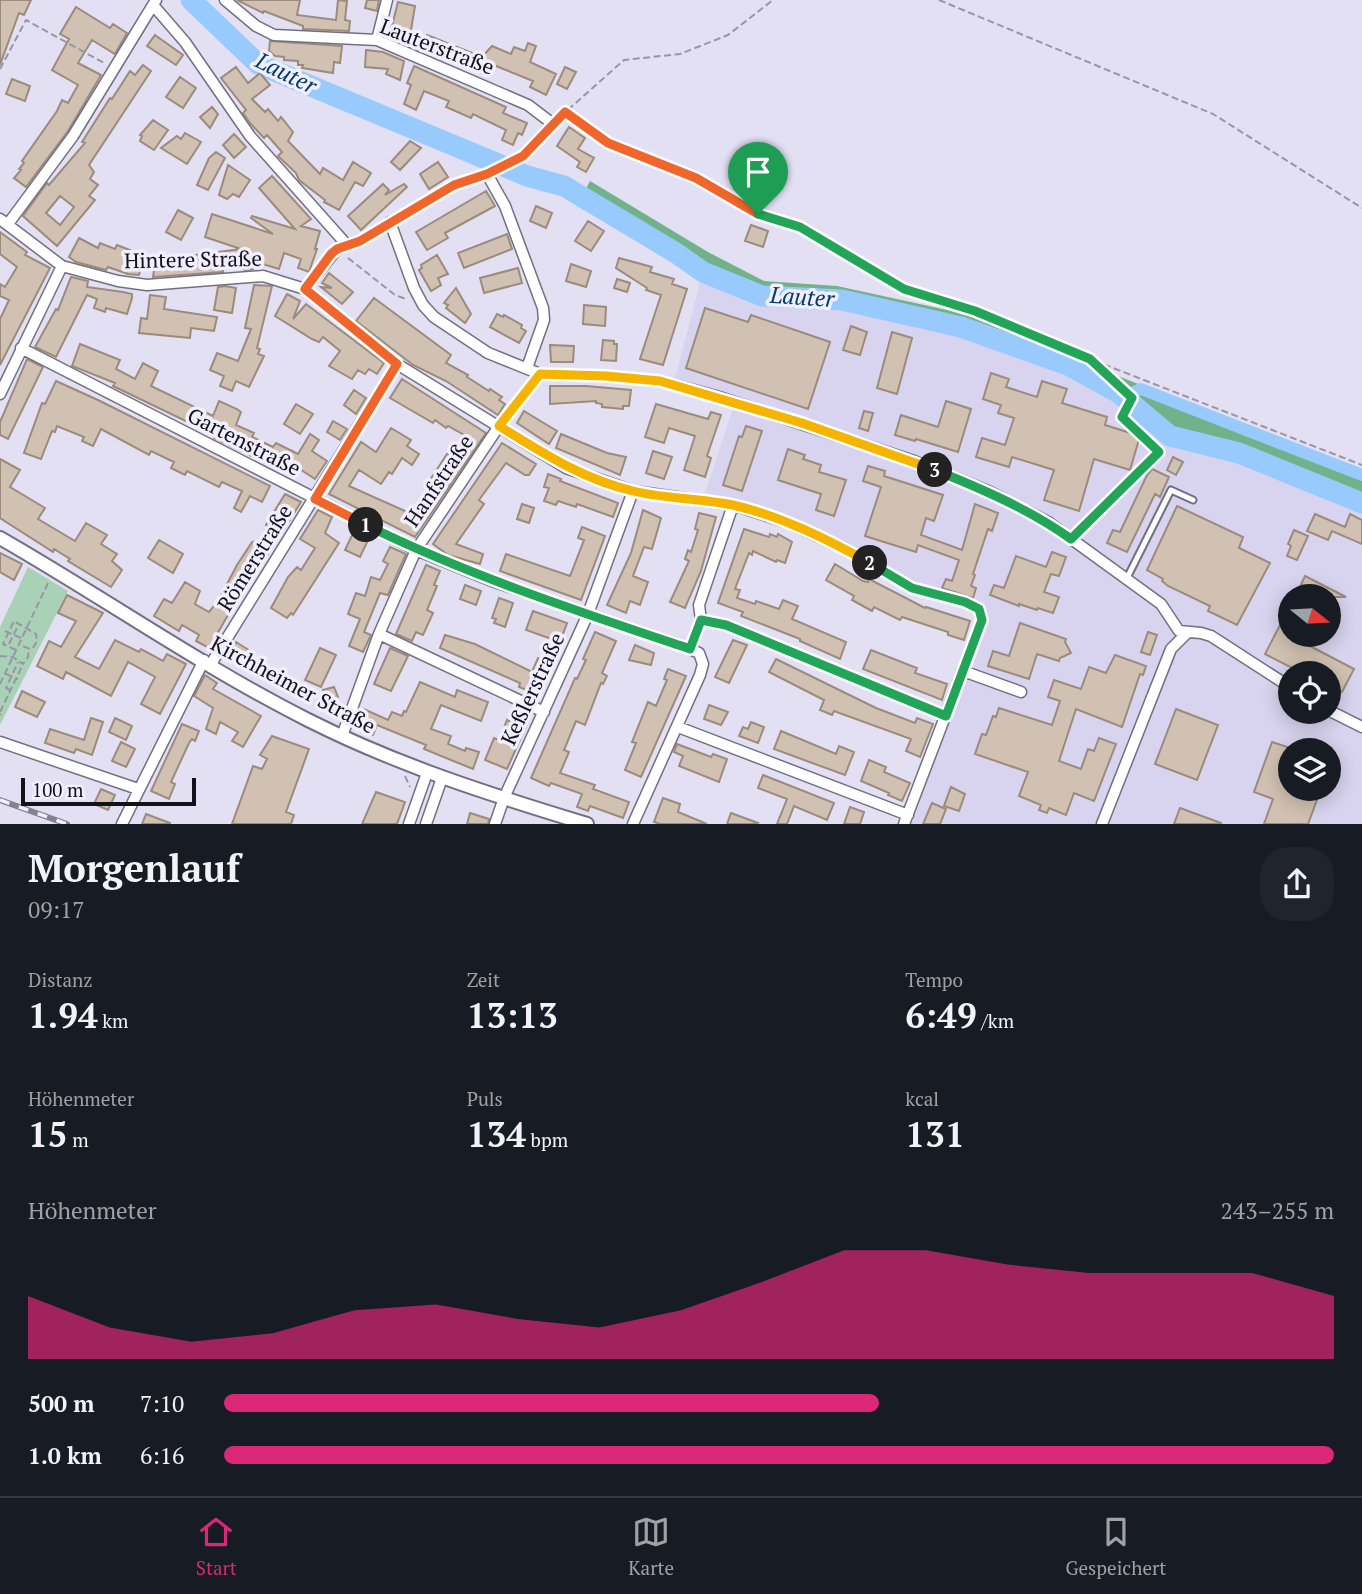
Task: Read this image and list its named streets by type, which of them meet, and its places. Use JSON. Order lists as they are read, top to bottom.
{
  "streets": {
    "street": [
      "Lauterstraße",
      "Hintere Straße",
      "Gartenstraße",
      "Hanfstraße",
      "Römerstraße",
      "Kirchheimer Straße",
      "Keßlerstraße"
    ]
  },
  "crossings": [
    ["Hintere Straße", "Hanfstraße"],
    ["Hintere Straße", "Römerstraße"],
    ["Hintere Straße", "Keßlerstraße"],
    ["Gartenstraße", "Hanfstraße"],
    ["Gartenstraße", "Römerstraße"],
    ["Gartenstraße", "Keßlerstraße"],
    ["Hanfstraße", "Kirchheimer Straße"],
    ["Römerstraße", "Kirchheimer Straße"],
    ["Kirchheimer Straße", "Keßlerstraße"]
  ],
  "water": ["Lauter"],
  "scale_bar": "100 m",
  "north": "right",
  "page": {
    "pins": ["3", "1", "2"],
    "scale": "100 m",
    "heading": ["Morgenlauf", "09:17"],
    "stats": [
      ["Distanz", "1.94 km"],
      ["Zeit", "13:13"],
      ["Tempo", "6:49 /km"],
      ["Höhenmeter", "15 m"],
      ["Puls", "134 bpm"],
      ["kcal", "131"]
    ],
    "chart": ["Höhenmeter", "243–255 m"],
    "list": [
      {
        "name": "500 m",
        "note": "7:10"
      },
      {
        "name": "1.0 km",
        "note": "6:16"
      }
    ],
    "tabs": ["Start", "Karte", "Gespeichert"]
  }
}
